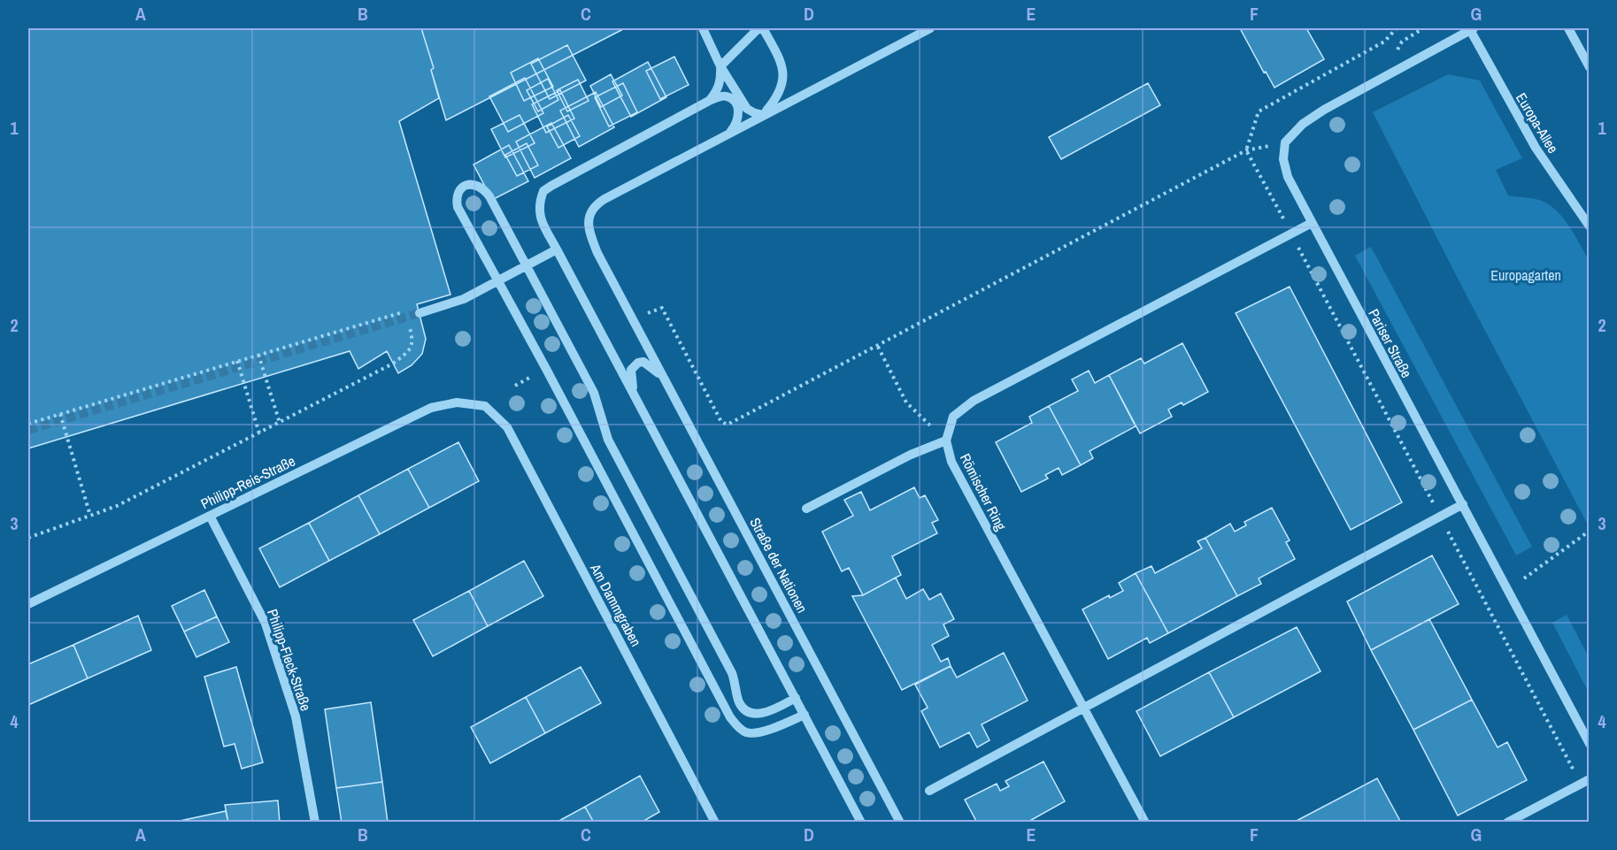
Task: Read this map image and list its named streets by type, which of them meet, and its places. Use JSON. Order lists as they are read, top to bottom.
{
  "streets": {
    "street": [
      "Europa-Allee",
      "Pariser Straße",
      "Philipp-Reis-Straße",
      "Römischer Ring",
      "Straße der Nationen",
      "Am Dammgraben",
      "Philipp-Fleck-Straße"
    ]
  },
  "crossings": [
    ["Europa-Allee", "Pariser Straße"],
    ["Pariser Straße", "Römischer Ring"],
    ["Philipp-Reis-Straße", "Am Dammgraben"],
    ["Philipp-Reis-Straße", "Philipp-Fleck-Straße"]
  ],
  "parks": ["Europagarten"],
  "grid": {
    "columns": [
      "A",
      "B",
      "C",
      "D",
      "E",
      "F",
      "G"
    ],
    "rows": [
      "1",
      "2",
      "3",
      "4"
    ]
  }
}
